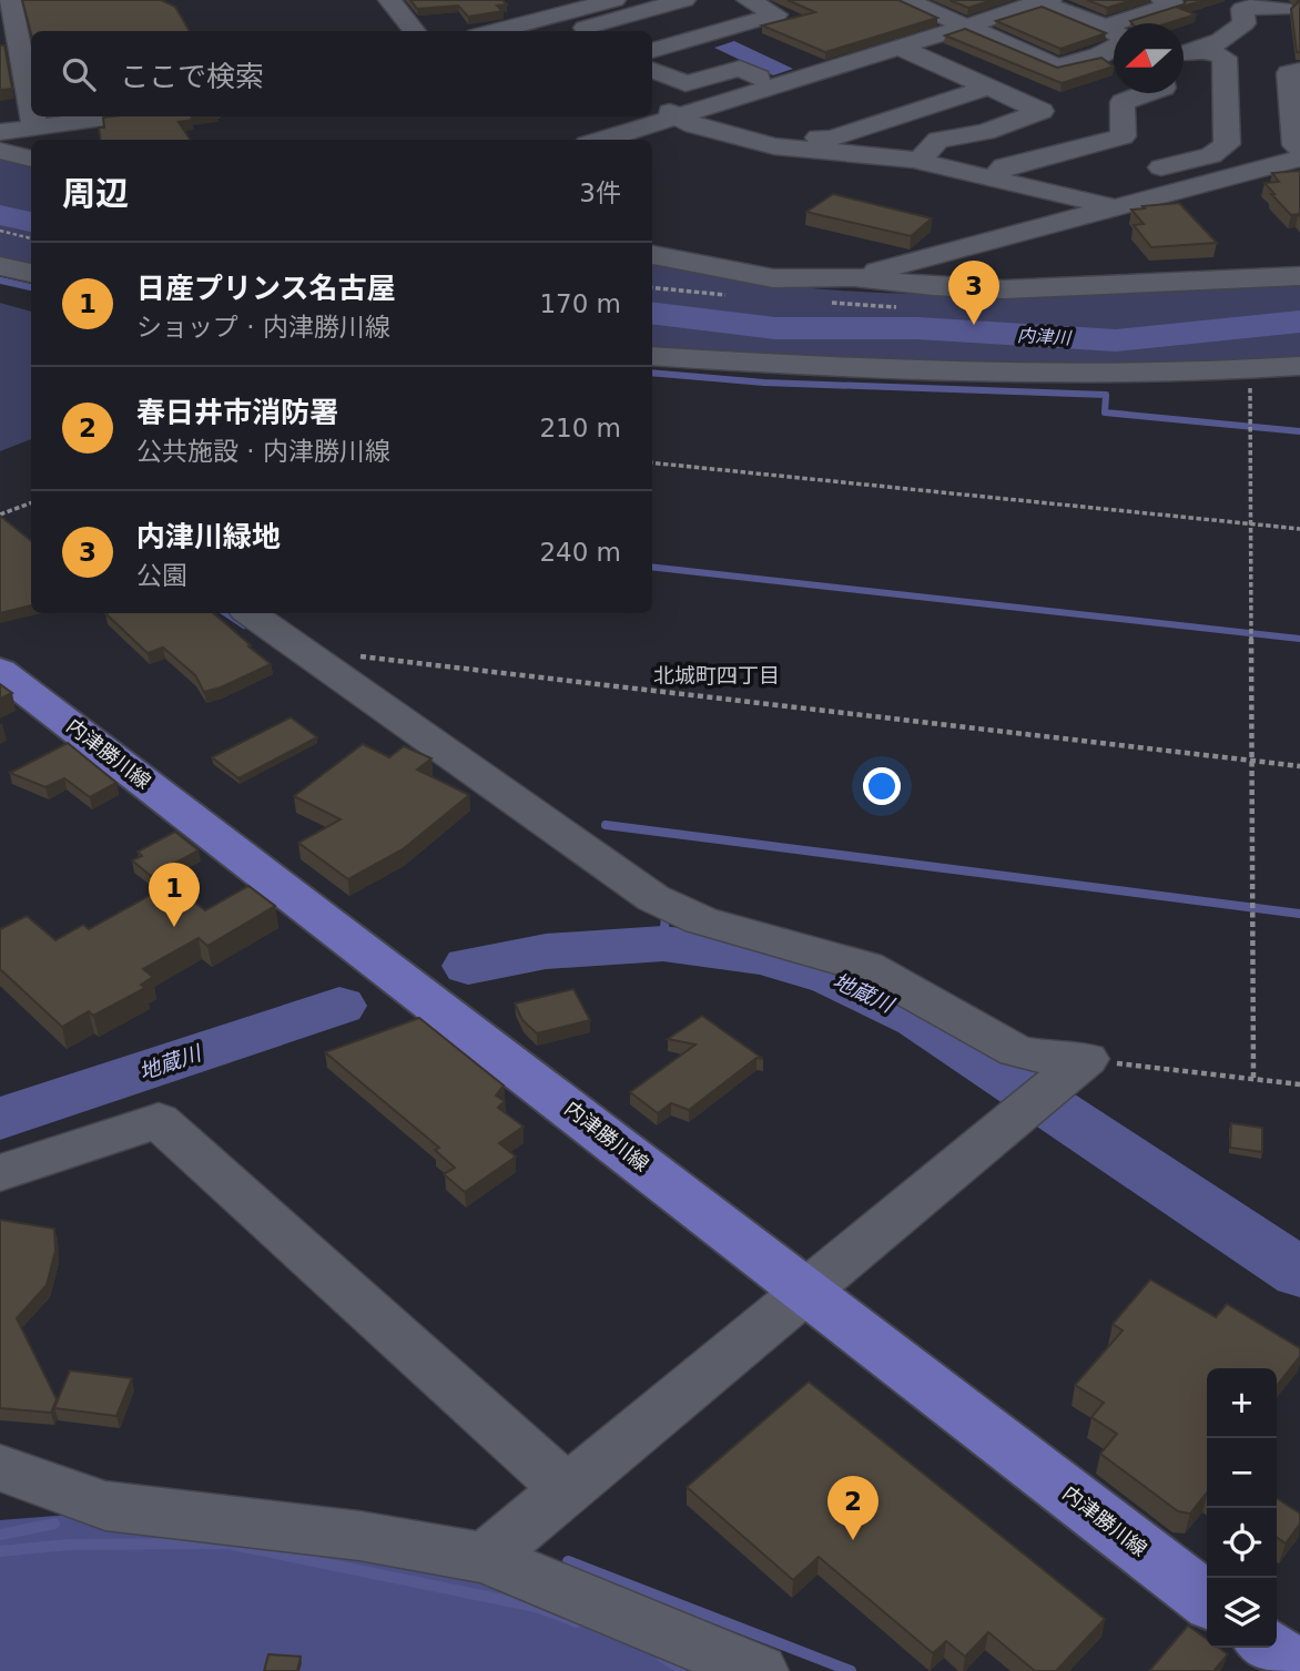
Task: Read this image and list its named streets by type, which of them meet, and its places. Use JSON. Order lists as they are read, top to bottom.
{
  "streets": {
    "main road": ["内津勝川線"]
  },
  "districts": ["北城町四丁目"],
  "water": ["内津川", "地蔵川"],
  "north": "left",
  "page": {
    "search": "ここで検索",
    "heading": ["周辺", "3件"],
    "list": [
      {
        "mark": "1",
        "name": "日産プリンス名古屋",
        "note": "ショップ · 内津勝川線",
        "value": "170 m"
      },
      {
        "mark": "2",
        "name": "春日井市消防署",
        "note": "公共施設 · 内津勝川線",
        "value": "210 m"
      },
      {
        "mark": "3",
        "name": "内津川緑地",
        "note": "公園",
        "value": "240 m"
      }
    ],
    "pins": ["3", "1", "2"],
    "map_buttons": ["+", "−"]
  }
}
